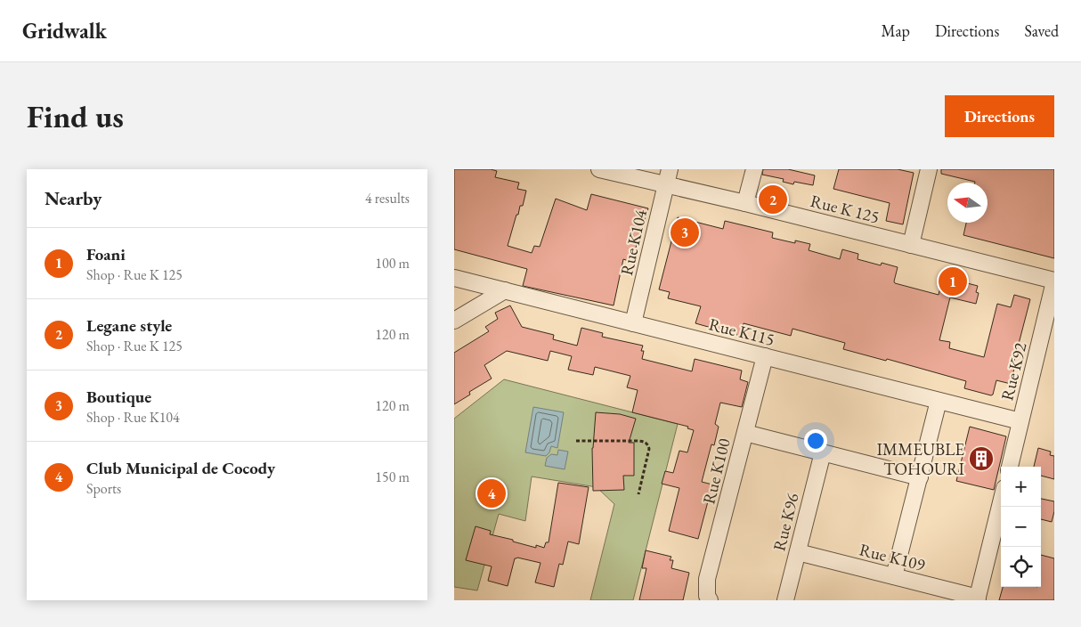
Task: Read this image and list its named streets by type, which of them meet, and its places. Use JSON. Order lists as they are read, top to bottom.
{
  "streets": {
    "street": [
      "Rue K 125",
      "Rue K104",
      "Rue K115",
      "Rue K92",
      "Rue K100",
      "Rue K96",
      "Rue K109"
    ]
  },
  "crossings": [
    ["Rue K 125", "Rue K104"],
    ["Rue K 125", "Rue K92"],
    ["Rue K104", "Rue K115"],
    ["Rue K115", "Rue K92"],
    ["Rue K115", "Rue K100"],
    ["Rue K96", "Rue K109"]
  ],
  "places": {
    "building": ["IMMEUBLE TOHOURI"]
  },
  "north": "left",
  "page": {
    "header": "Gridwalk",
    "nav": ["Map", "Directions", "Saved"],
    "buttons": "Directions",
    "title": "Find us",
    "heading": ["Nearby", "4 results"],
    "pins": [
      "2",
      "3",
      "1",
      "4"
    ],
    "list": [
      {
        "mark": "1",
        "name": "Foani",
        "note": "Shop · Rue K 125",
        "value": "100 m"
      },
      {
        "mark": "2",
        "name": "Legane style",
        "note": "Shop · Rue K 125",
        "value": "120 m"
      },
      {
        "mark": "3",
        "name": "Boutique",
        "note": "Shop · Rue K104",
        "value": "120 m"
      },
      {
        "mark": "4",
        "name": "Club Municipal de Cocody",
        "note": "Sports",
        "value": "150 m"
      }
    ],
    "map_buttons": ["+", "−"]
  }
}
